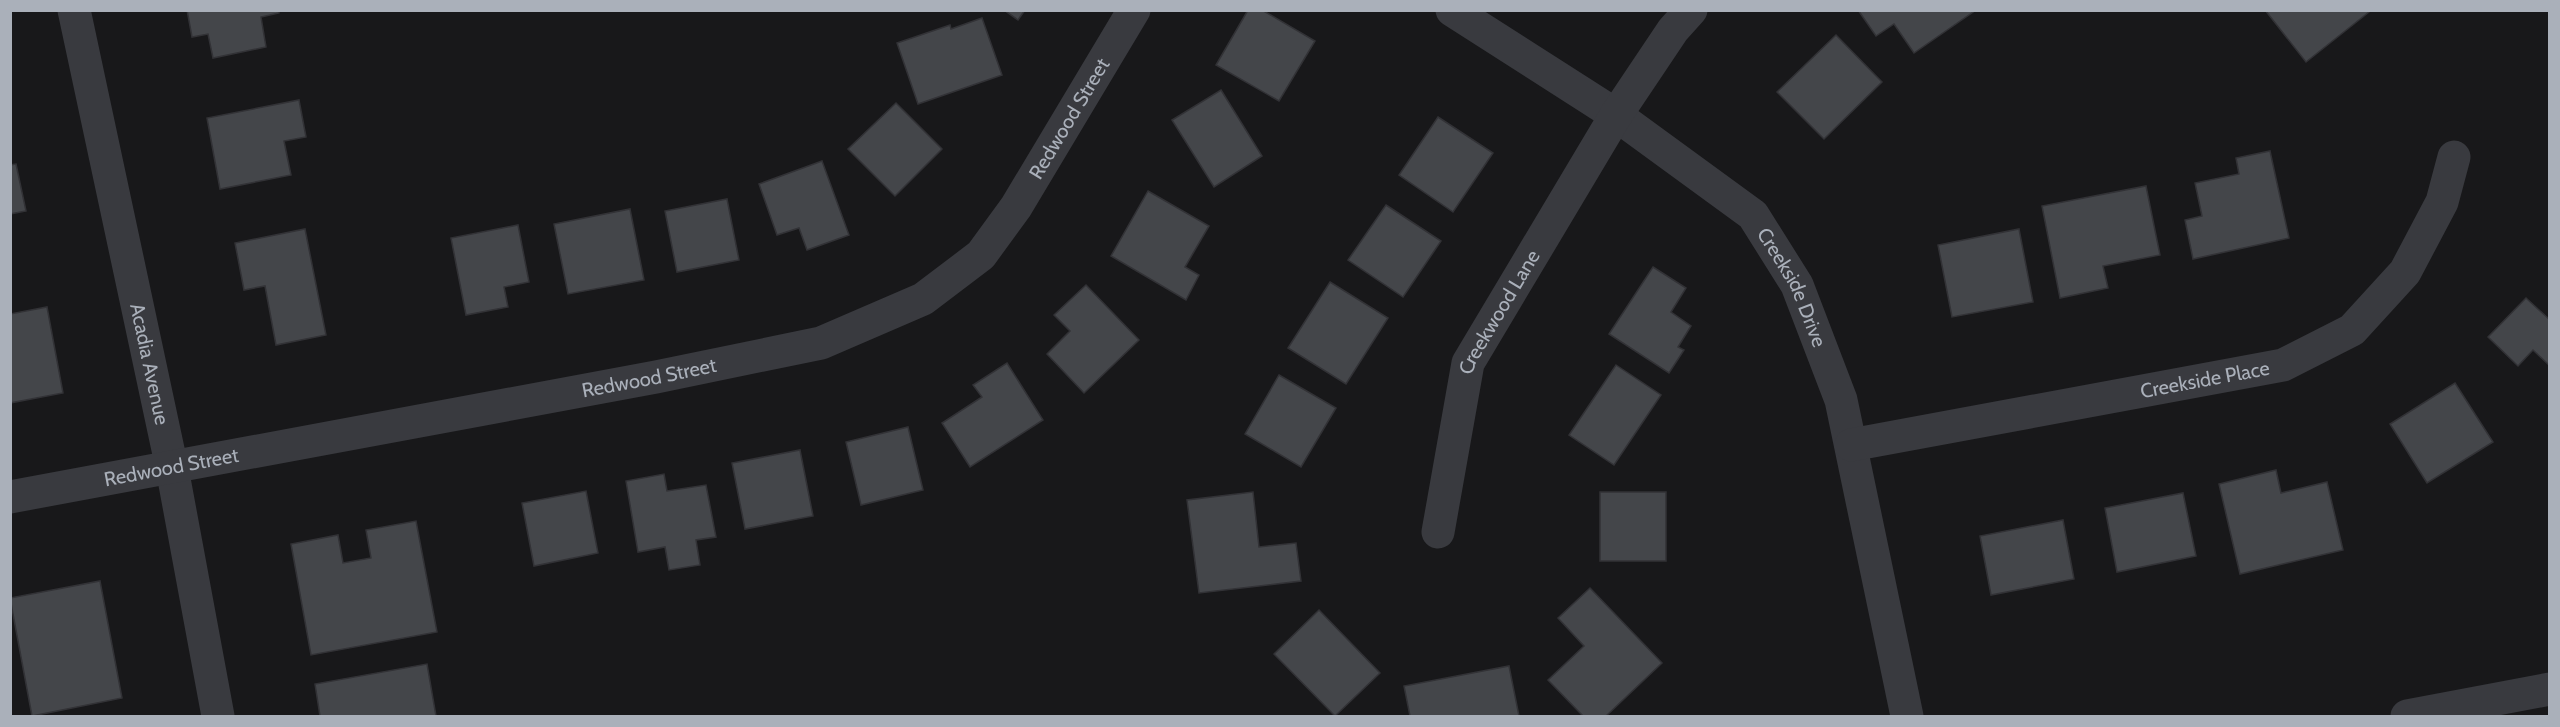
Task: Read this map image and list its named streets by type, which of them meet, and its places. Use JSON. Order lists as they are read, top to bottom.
{
  "streets": {
    "street": [
      "Redwood Street",
      "Creekside Drive",
      "Creekwood Lane",
      "Acadia Avenue",
      "Creekside Place"
    ]
  },
  "crossings": [
    ["Redwood Street", "Acadia Avenue"],
    ["Creekside Drive", "Creekwood Lane"],
    ["Creekside Drive", "Creekside Place"]
  ]
}
